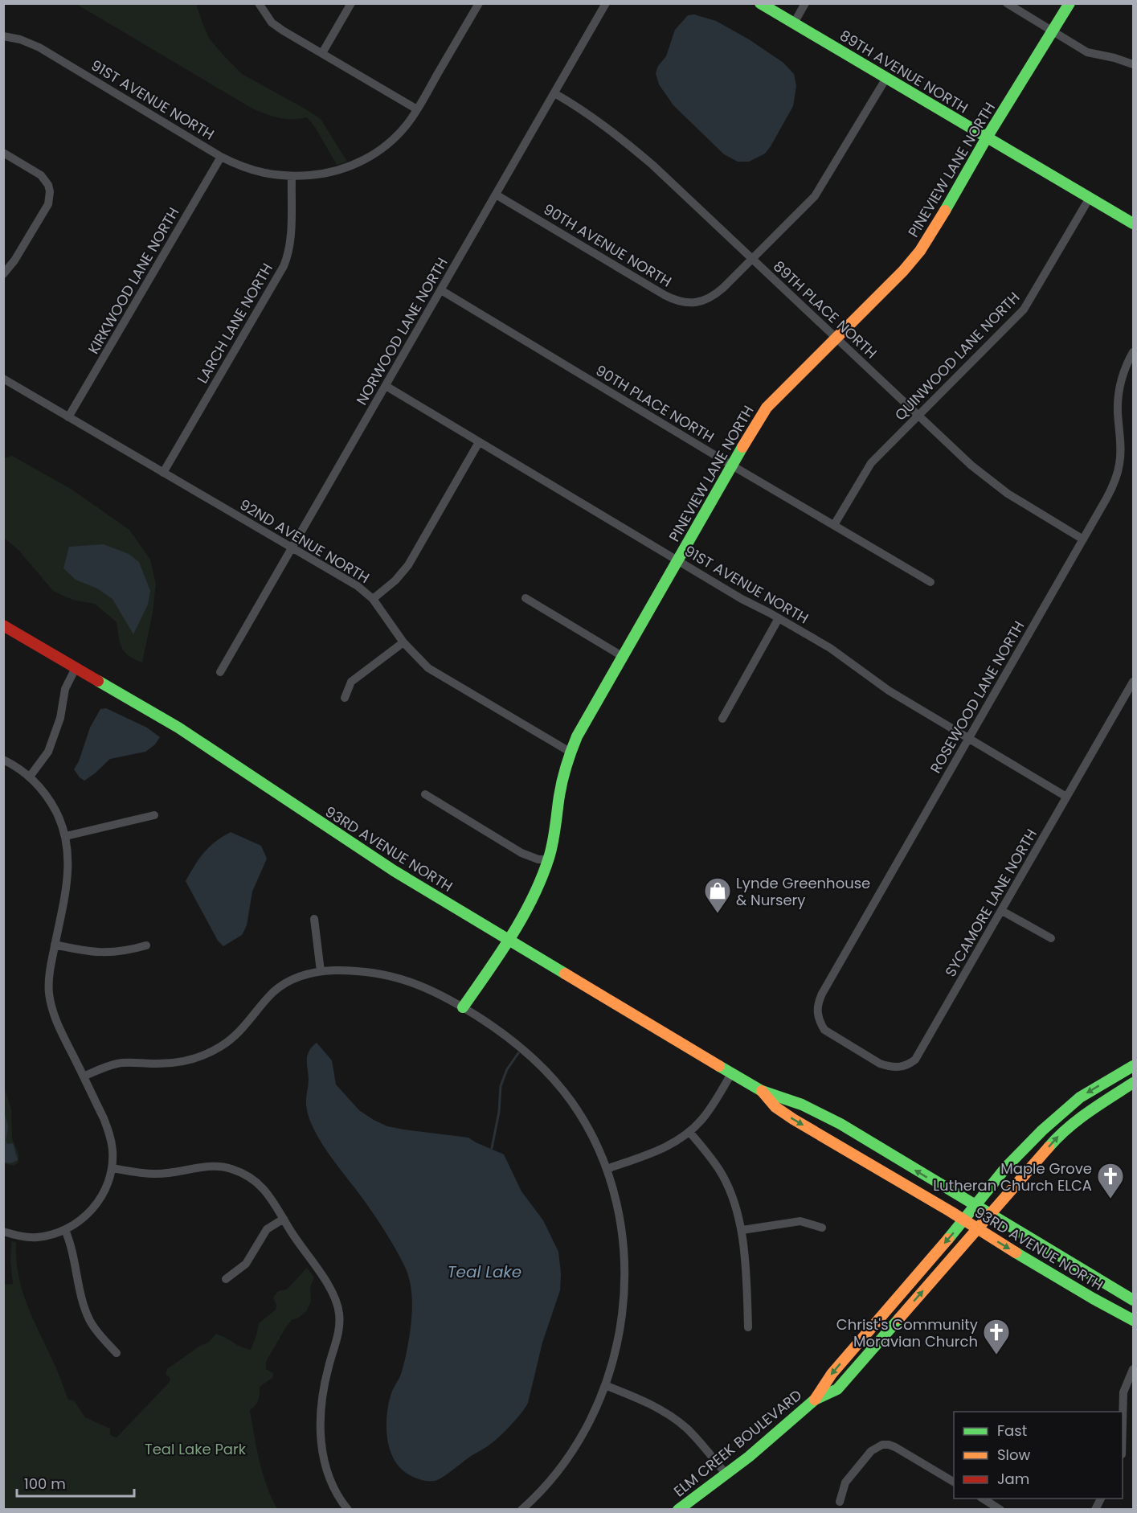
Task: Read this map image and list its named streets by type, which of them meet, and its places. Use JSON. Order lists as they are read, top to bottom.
{
  "streets": {
    "street": [
      "89TH AVENUE NORTH",
      "91ST AVENUE NORTH",
      "PINEVIEW LANE NORTH",
      "90TH AVENUE NORTH",
      "KIRKWOOD LANE NORTH",
      "89TH PLACE NORTH",
      "LARCH LANE NORTH",
      "NORWOOD LANE NORTH",
      "QUINWOOD LANE NORTH",
      "90TH PLACE NORTH",
      "92ND AVENUE NORTH",
      "ROSEWOOD LANE NORTH",
      "93RD AVENUE NORTH",
      "SYCAMORE LANE NORTH",
      "ELM CREEK BOULEVARD"
    ]
  },
  "crossings": [
    ["89TH AVENUE NORTH", "PINEVIEW LANE NORTH"],
    ["89TH AVENUE NORTH", "90TH AVENUE NORTH"],
    ["89TH AVENUE NORTH", "QUINWOOD LANE NORTH"],
    ["91ST AVENUE NORTH", "PINEVIEW LANE NORTH"],
    ["91ST AVENUE NORTH", "KIRKWOOD LANE NORTH"],
    ["91ST AVENUE NORTH", "LARCH LANE NORTH"],
    ["91ST AVENUE NORTH", "NORWOOD LANE NORTH"],
    ["91ST AVENUE NORTH", "ROSEWOOD LANE NORTH"],
    ["91ST AVENUE NORTH", "SYCAMORE LANE NORTH"],
    ["PINEVIEW LANE NORTH", "89TH PLACE NORTH"],
    ["PINEVIEW LANE NORTH", "90TH PLACE NORTH"],
    ["PINEVIEW LANE NORTH", "92ND AVENUE NORTH"],
    ["PINEVIEW LANE NORTH", "93RD AVENUE NORTH"],
    ["90TH AVENUE NORTH", "89TH PLACE NORTH"],
    ["90TH AVENUE NORTH", "NORWOOD LANE NORTH"],
    ["KIRKWOOD LANE NORTH", "92ND AVENUE NORTH"],
    ["89TH PLACE NORTH", "NORWOOD LANE NORTH"],
    ["89TH PLACE NORTH", "QUINWOOD LANE NORTH"],
    ["89TH PLACE NORTH", "ROSEWOOD LANE NORTH"],
    ["LARCH LANE NORTH", "92ND AVENUE NORTH"],
    ["NORWOOD LANE NORTH", "90TH PLACE NORTH"],
    ["NORWOOD LANE NORTH", "92ND AVENUE NORTH"],
    ["QUINWOOD LANE NORTH", "90TH PLACE NORTH"],
    ["ROSEWOOD LANE NORTH", "SYCAMORE LANE NORTH"],
    ["93RD AVENUE NORTH", "ELM CREEK BOULEVARD"]
  ],
  "water": ["Teal Lake"],
  "parks": ["Teal Lake Park"],
  "places": {
    "shop": ["Lynde Greenhouse & Nursery"],
    "church": ["Maple Grove Lutheran Church ELCA", "Christ's Community Moravian Church"]
  },
  "legend": ["Fast", "Slow", "Jam"],
  "scale_bar": "100 m"
}
